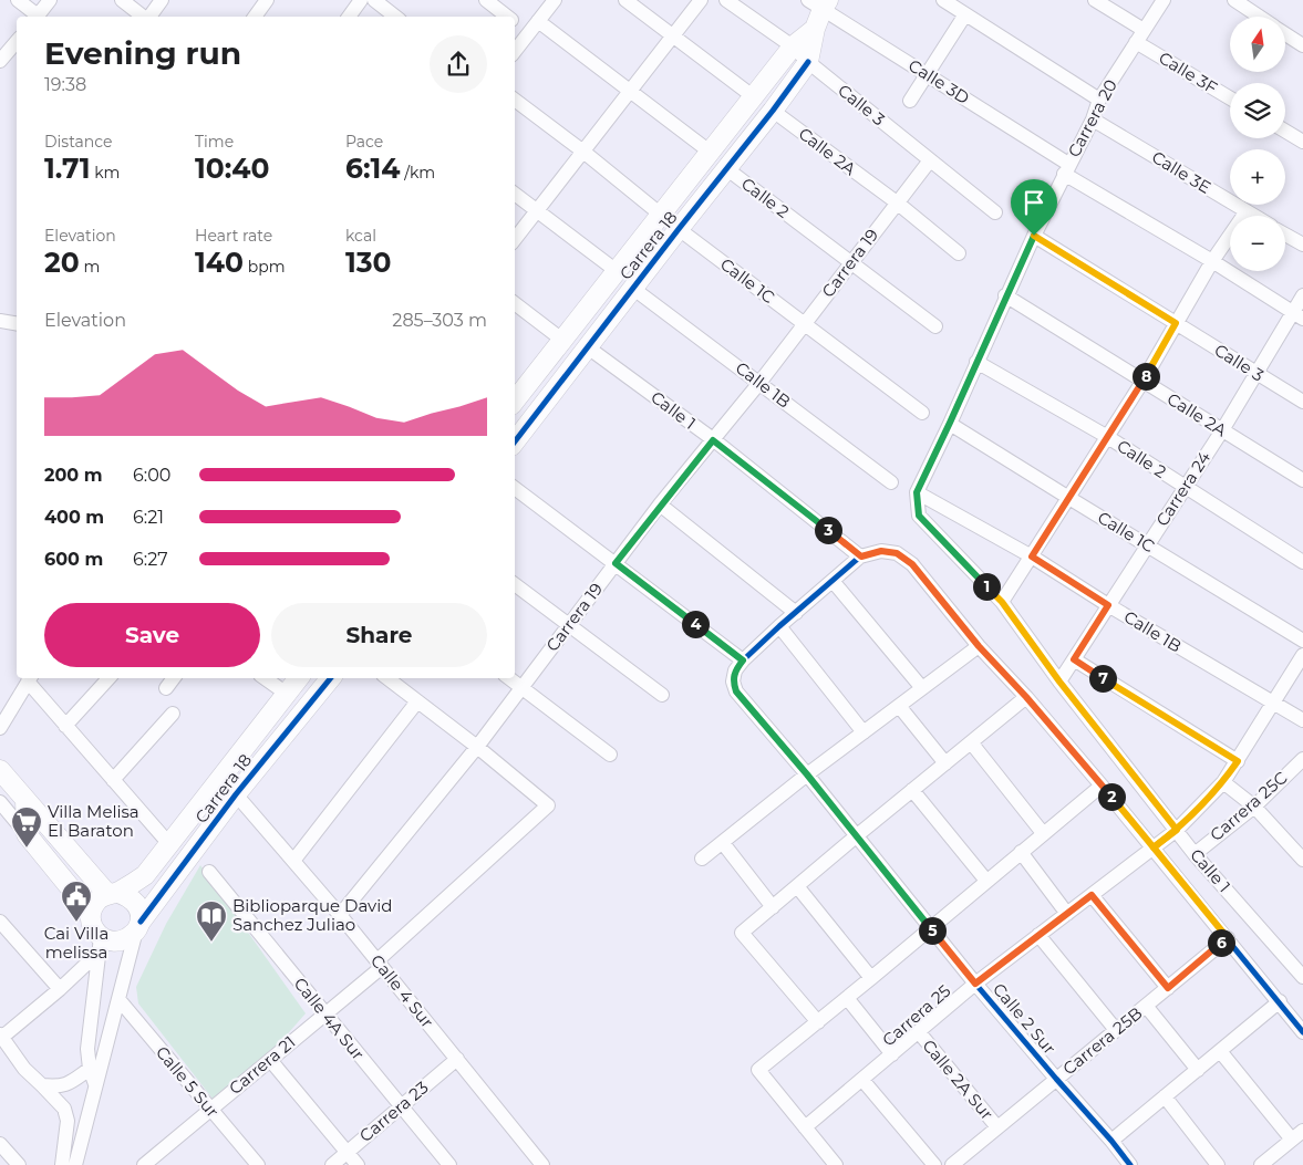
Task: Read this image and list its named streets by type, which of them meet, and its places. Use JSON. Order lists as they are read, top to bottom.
{
  "streets": {
    "street": [
      "Calle 3F",
      "Calle 3D",
      "Calle 3",
      "Carrera 20",
      "Calle 2A",
      "Calle 3E",
      "Calle 2",
      "Carrera 18",
      "Carrera 19",
      "Calle 1C",
      "Calle 1B",
      "Calle 1",
      "Carrera 24",
      "Carrera 25C",
      "Calle 4 Sur",
      "Carrera 25",
      "Calle 4A Sur",
      "Calle 2 Sur",
      "Carrera 25B",
      "Carrera 21",
      "Calle 2A Sur",
      "Calle 5 Sur",
      "Carrera 23"
    ]
  },
  "crossings": [
    ["Calle 3F", "Carrera 20"],
    ["Calle 3D", "Carrera 20"],
    ["Calle 3D", "Carrera 18"],
    ["Calle 3D", "Carrera 24"],
    ["Calle 3", "Carrera 20"],
    ["Calle 3", "Carrera 18"],
    ["Calle 3", "Carrera 19"],
    ["Calle 3", "Carrera 24"],
    ["Carrera 20", "Calle 2A"],
    ["Carrera 20", "Calle 3E"],
    ["Carrera 20", "Calle 2"],
    ["Carrera 20", "Calle 1C"],
    ["Carrera 20", "Calle 1B"],
    ["Carrera 20", "Calle 1"],
    ["Calle 2A", "Carrera 18"],
    ["Calle 2A", "Carrera 19"],
    ["Calle 2A", "Carrera 24"],
    ["Calle 2", "Carrera 18"],
    ["Calle 2", "Carrera 19"],
    ["Calle 2", "Carrera 24"],
    ["Carrera 18", "Calle 1C"],
    ["Carrera 18", "Calle 1B"],
    ["Carrera 18", "Calle 1"],
    ["Carrera 18", "Calle 4 Sur"],
    ["Carrera 19", "Calle 1C"],
    ["Carrera 19", "Calle 1B"],
    ["Carrera 19", "Calle 1"],
    ["Carrera 19", "Calle 4 Sur"],
    ["Carrera 19", "Carrera 21"],
    ["Calle 1C", "Carrera 24"],
    ["Calle 1B", "Calle 1"],
    ["Calle 1B", "Carrera 24"],
    ["Calle 1B", "Carrera 25"],
    ["Calle 1", "Carrera 24"],
    ["Calle 1", "Carrera 25C"],
    ["Calle 1", "Carrera 25"],
    ["Calle 4 Sur", "Carrera 21"],
    ["Calle 4 Sur", "Carrera 23"],
    ["Carrera 25", "Calle 2 Sur"],
    ["Carrera 25", "Calle 2A Sur"],
    ["Calle 4A Sur", "Carrera 21"],
    ["Calle 4A Sur", "Carrera 23"],
    ["Calle 2 Sur", "Carrera 25B"],
    ["Carrera 25B", "Calle 2A Sur"],
    ["Carrera 21", "Calle 5 Sur"]
  ],
  "places": {
    "supermarket": ["Villa Melisa El Baraton"],
    "public building": ["Cai Villa melissa"],
    "library": ["Biblioparque David Sanchez Juliao"]
  },
  "north": "top",
  "page": {
    "map_buttons": ["+", "−"],
    "heading": ["Evening run", "19:38"],
    "stats": [
      ["Distance", "1.71 km"],
      ["Time", "10:40"],
      ["Pace", "6:14 /km"],
      ["Elevation", "20 m"],
      ["Heart rate", "140 bpm"],
      ["kcal", "130"]
    ],
    "chart": ["Elevation", "285–303 m"],
    "pins": [
      "8",
      "3",
      "1",
      "4",
      "7",
      "2",
      "5",
      "6"
    ],
    "list": [
      {
        "name": "200 m",
        "note": "6:00"
      },
      {
        "name": "400 m",
        "note": "6:21"
      },
      {
        "name": "600 m",
        "note": "6:27"
      }
    ],
    "buttons": ["Save", "Share"]
  }
}
